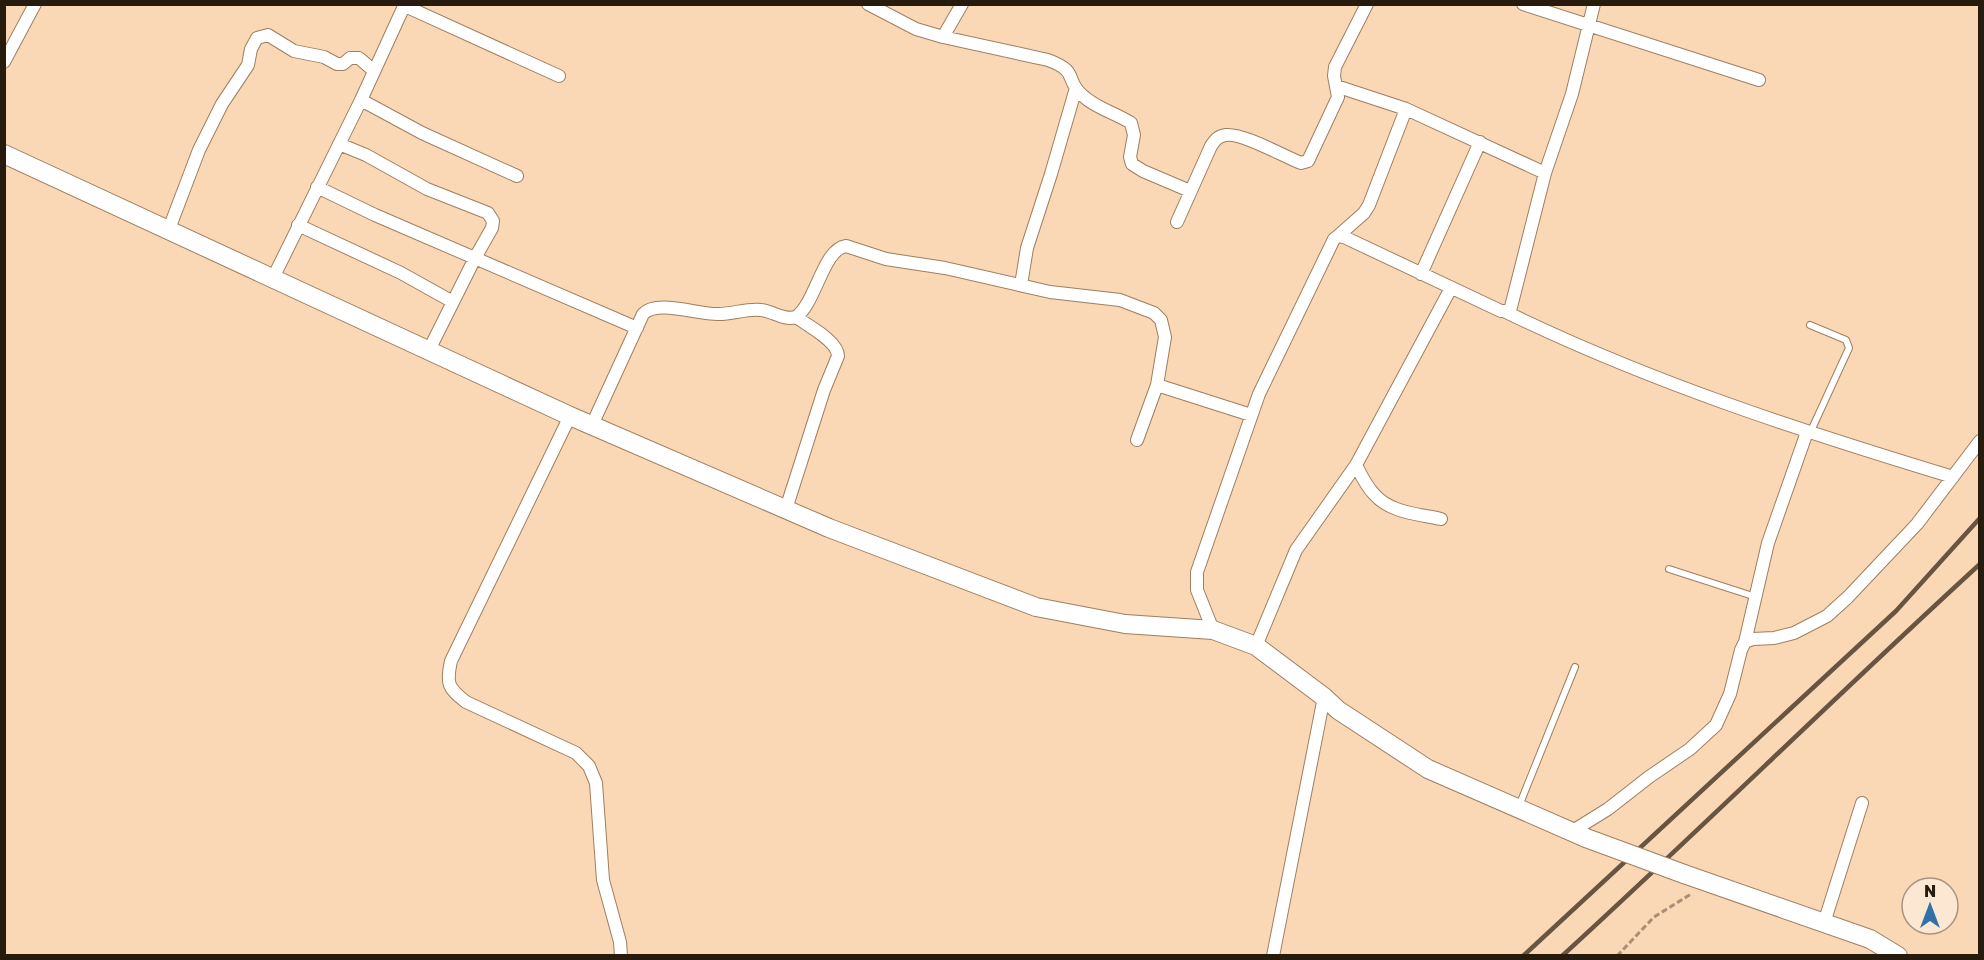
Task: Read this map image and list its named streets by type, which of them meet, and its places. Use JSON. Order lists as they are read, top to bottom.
{
  "north": "top"
}
